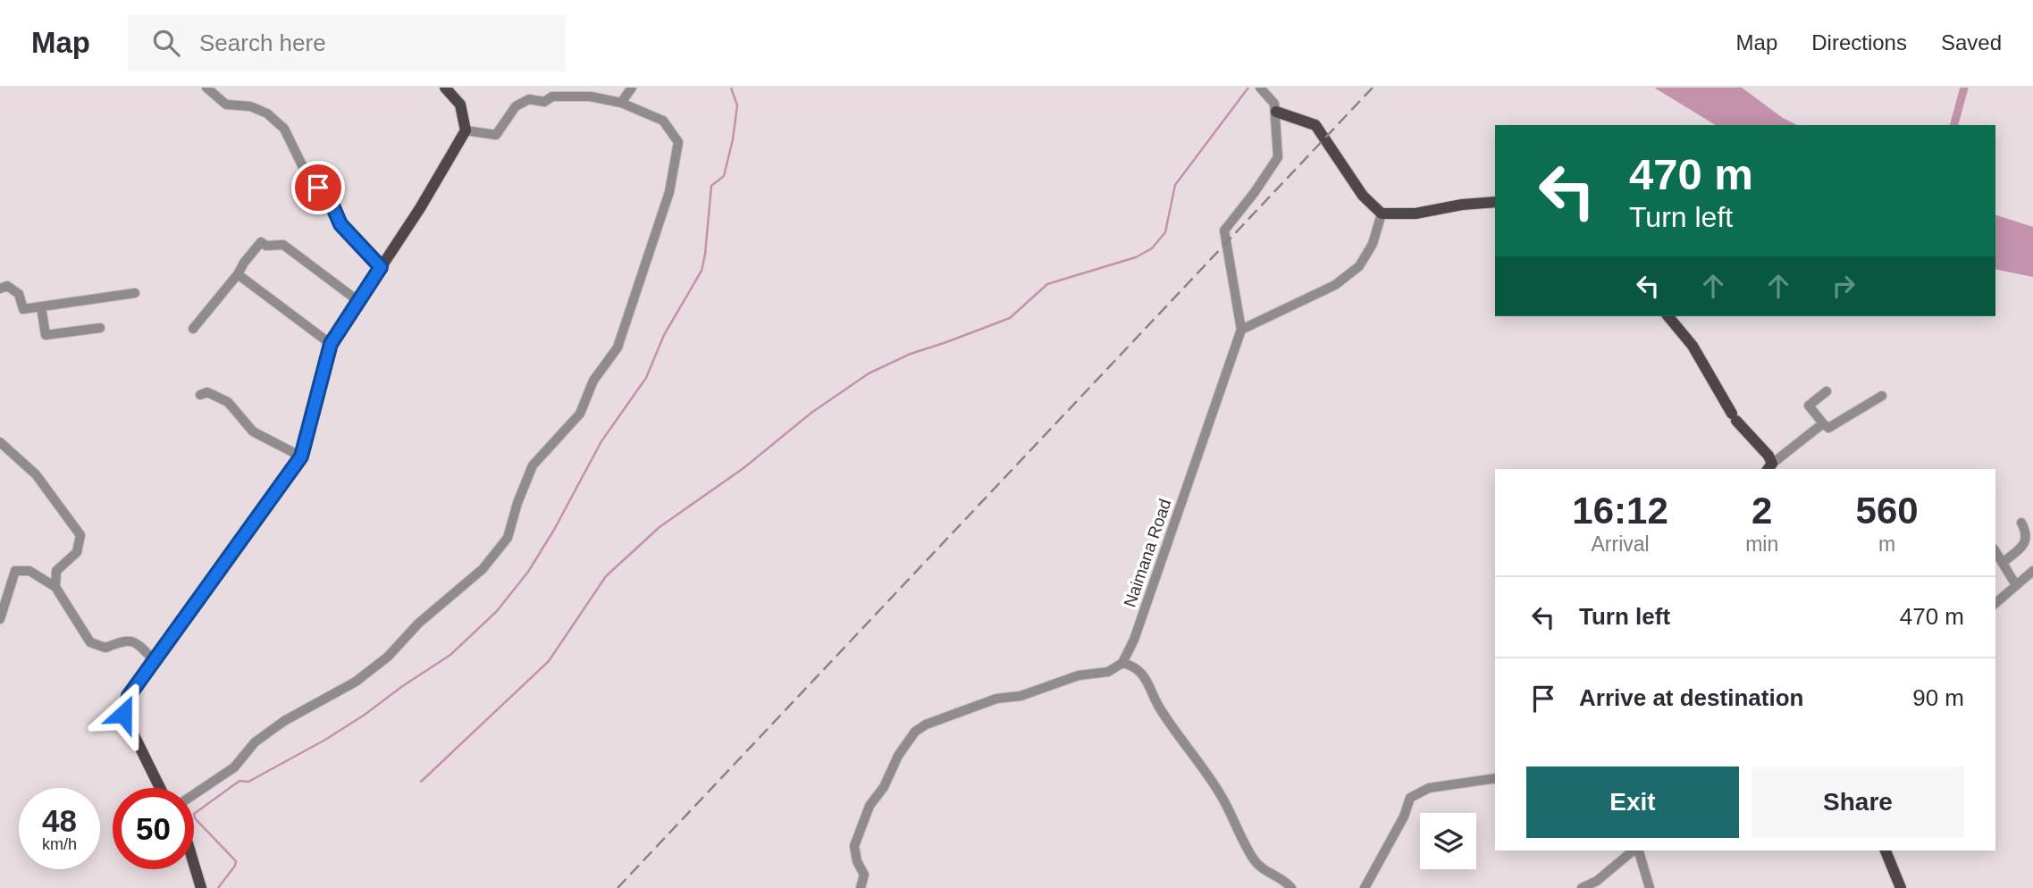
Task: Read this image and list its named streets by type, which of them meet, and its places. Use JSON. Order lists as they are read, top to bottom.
{
  "streets": {
    "street": ["Naimana Road"]
  },
  "page": {
    "header": "Map",
    "search": "Search here",
    "nav": ["Map", "Directions", "Saved"],
    "turn": ["470 m", "Turn left"],
    "eta": [
      "16:12",
      "Arrival",
      "2",
      "min",
      "560",
      "m"
    ],
    "list": [
      {
        "name": "Turn left",
        "value": "470 m"
      },
      {
        "name": "Arrive at destination",
        "value": "90 m"
      }
    ],
    "buttons": ["Exit", "Share"],
    "speed": "48 km/h",
    "limit": "50"
  }
}
